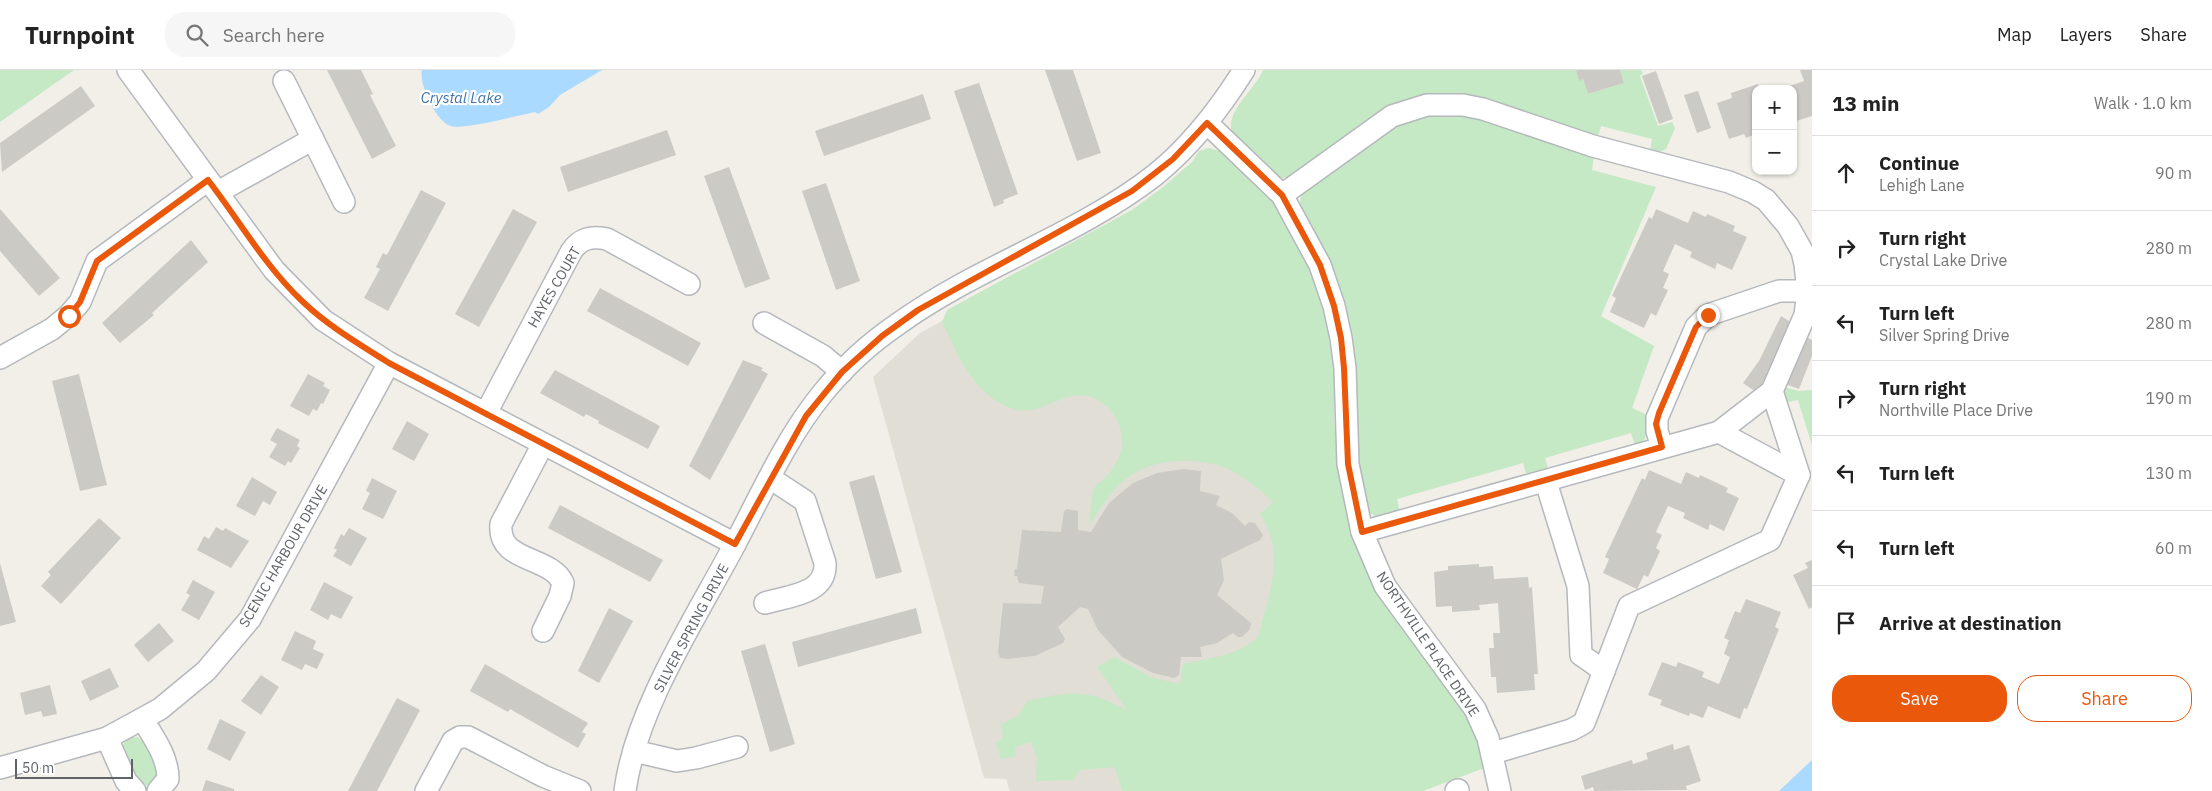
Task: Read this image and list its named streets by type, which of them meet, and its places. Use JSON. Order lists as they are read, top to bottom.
{
  "streets": {
    "street": [
      "HAYES COURT",
      "SCENIC HARBOUR DRIVE",
      "SILVER SPRING DRIVE",
      "NORTHVILLE PLACE DRIVE"
    ]
  },
  "crossings": [
    ["SILVER SPRING DRIVE", "NORTHVILLE PLACE DRIVE"]
  ],
  "water": ["Crystal Lake"],
  "scale_bar": "50 m",
  "page": {
    "header": "Turnpoint",
    "search": "Search here",
    "nav": ["Map", "Layers", "Share"],
    "heading": ["13 min", "Walk · 1.0 km"],
    "map_buttons": ["+", "−"],
    "list": [
      ["Continue", "Lehigh Lane", "90 m"],
      ["Turn right", "Crystal Lake Drive", "280 m"],
      ["Turn left", "Silver Spring Drive", "280 m"],
      ["Turn right", "Northville Place Drive", "190 m"],
      ["Turn left", "130 m"],
      ["Turn left", "60 m"],
      "Arrive at destination"
    ],
    "buttons": ["Save", "Share"],
    "scale": "50 m"
  }
}
